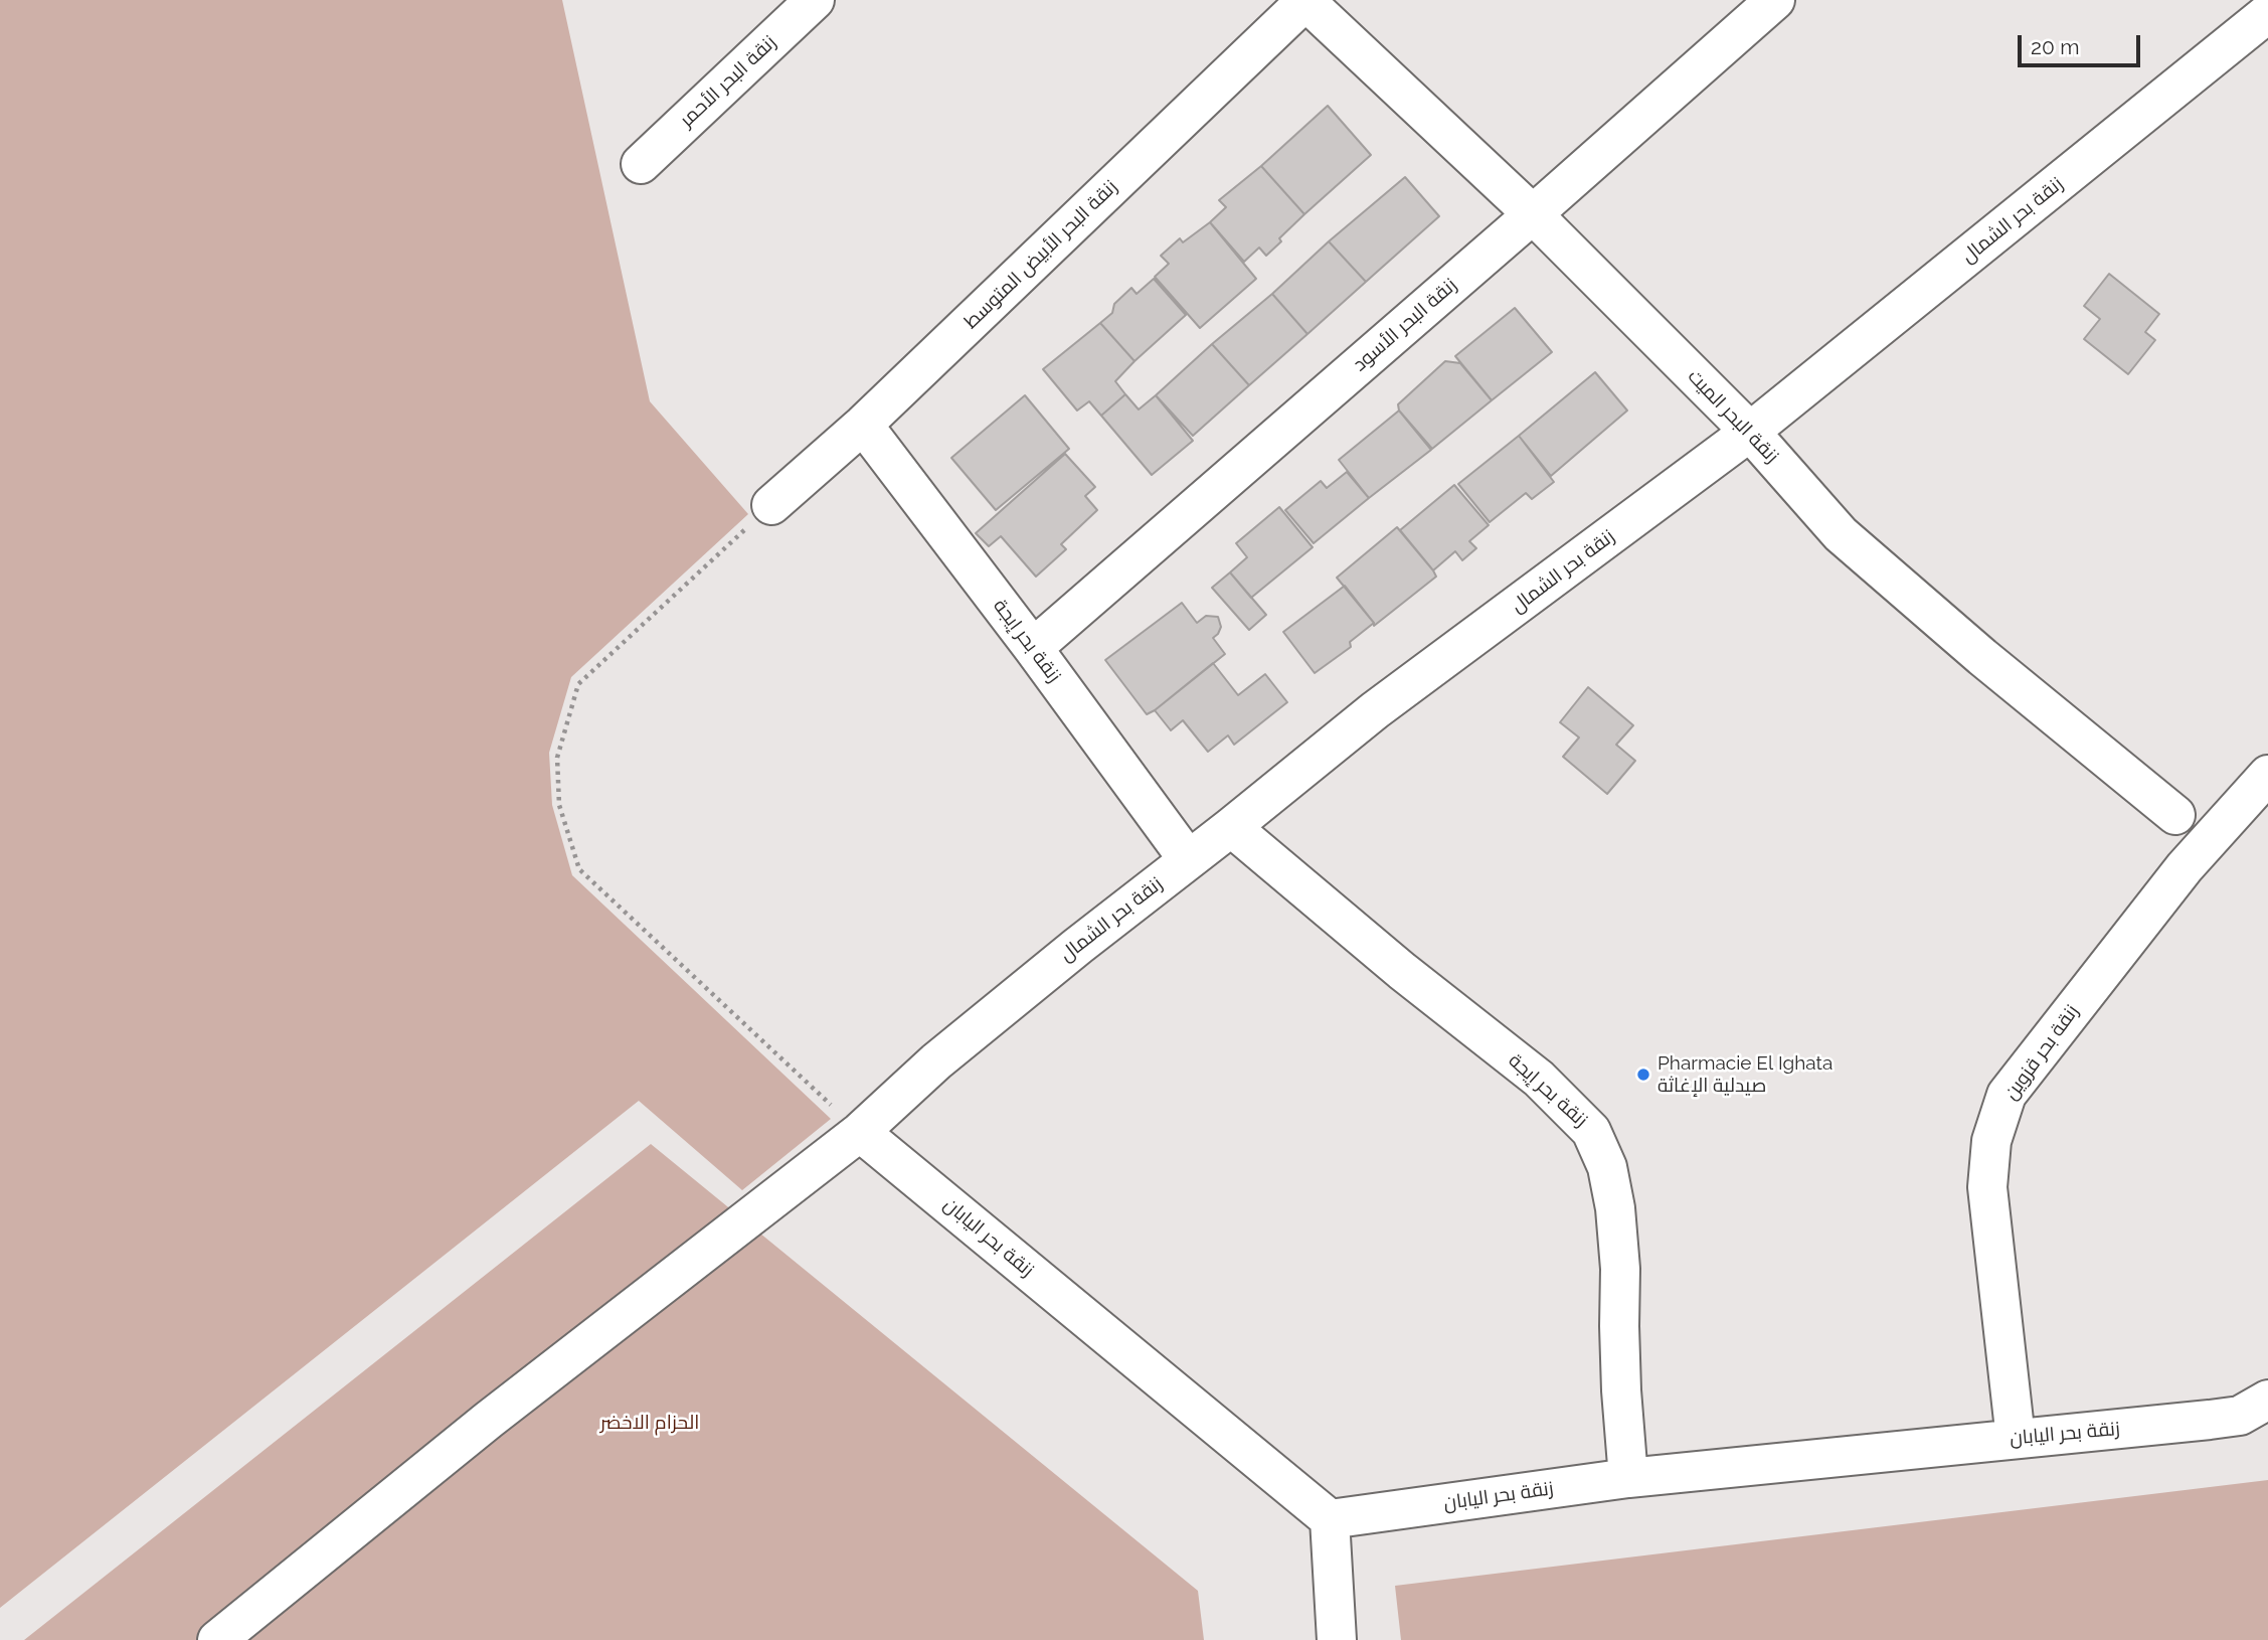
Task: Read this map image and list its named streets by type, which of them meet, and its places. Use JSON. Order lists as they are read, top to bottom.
{
  "streets": {
    "street": [
      "زنقة البحر الأحمر",
      "زنقة بحر الشمال",
      "زنقة البحر الأبيض المتوسط",
      "زنقة البحر الأسود",
      "زنقة البحر الميت",
      "زنقة بحر إيجة",
      "زنقة بحر قزوين",
      "زنقة بحر اليابان"
    ]
  },
  "crossings": [
    ["زنقة بحر الشمال", "زنقة البحر الميت"],
    ["زنقة بحر الشمال", "زنقة بحر إيجة"],
    ["زنقة بحر الشمال", "زنقة بحر اليابان"],
    ["زنقة البحر الأبيض المتوسط", "زنقة البحر الميت"],
    ["زنقة البحر الأبيض المتوسط", "زنقة بحر إيجة"],
    ["زنقة البحر الأسود", "زنقة البحر الميت"],
    ["زنقة البحر الأسود", "زنقة بحر إيجة"],
    ["زنقة بحر إيجة", "زنقة بحر اليابان"],
    ["زنقة بحر قزوين", "زنقة بحر اليابان"]
  ],
  "parks": ["الحزام الاخضر"],
  "places": ["Pharmacie El Ighata صيدلية الإغاثة"],
  "scale_bar": "20 m"
}
